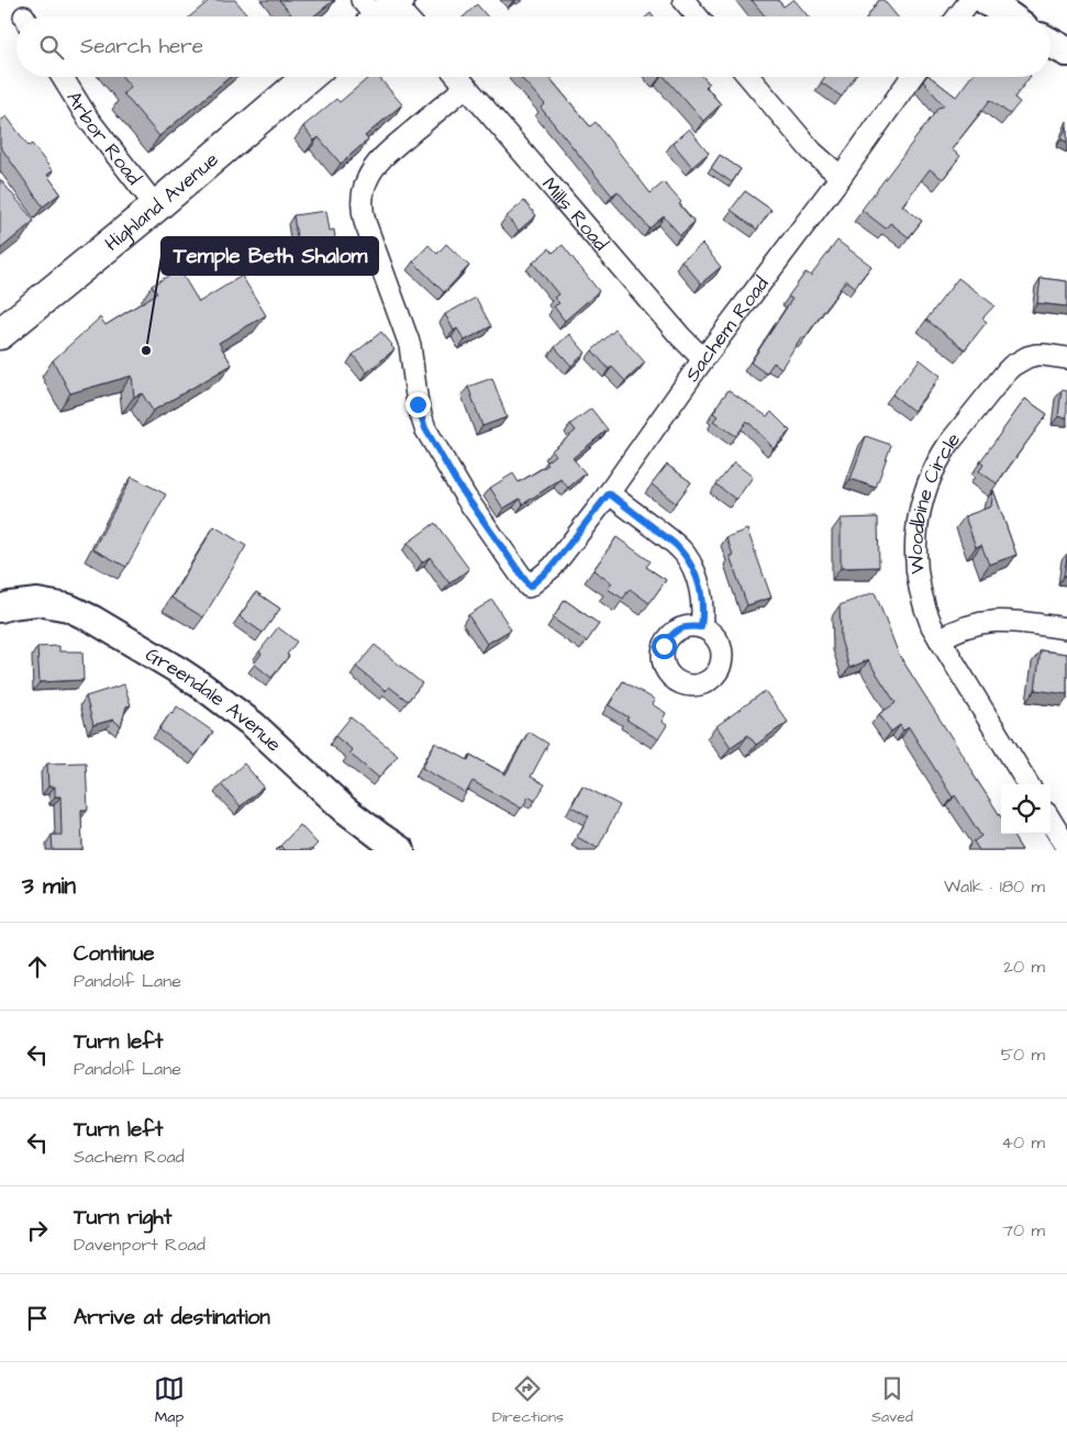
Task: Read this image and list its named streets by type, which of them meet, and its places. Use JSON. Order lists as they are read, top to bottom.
{
  "streets": {
    "main road": ["Highland Avenue"],
    "street": [
      "Arbor Road",
      "Mills Road",
      "Sachem Road",
      "Woodbine Circle",
      "Greendale Avenue"
    ]
  },
  "crossings": [
    ["Arbor Road", "Highland Avenue"],
    ["Mills Road", "Sachem Road"]
  ],
  "places": ["Temple Beth Shalom"],
  "page": {
    "search": "Search here",
    "heading": ["3 min", "Walk · 180 m"],
    "list": [
      ["Continue", "Pandolf Lane", "20 m"],
      ["Turn left", "Pandolf Lane", "50 m"],
      ["Turn left", "Sachem Road", "40 m"],
      ["Turn right", "Davenport Road", "70 m"],
      "Arrive at destination"
    ],
    "nav": ["Map", "Directions", "Saved"]
  }
}
